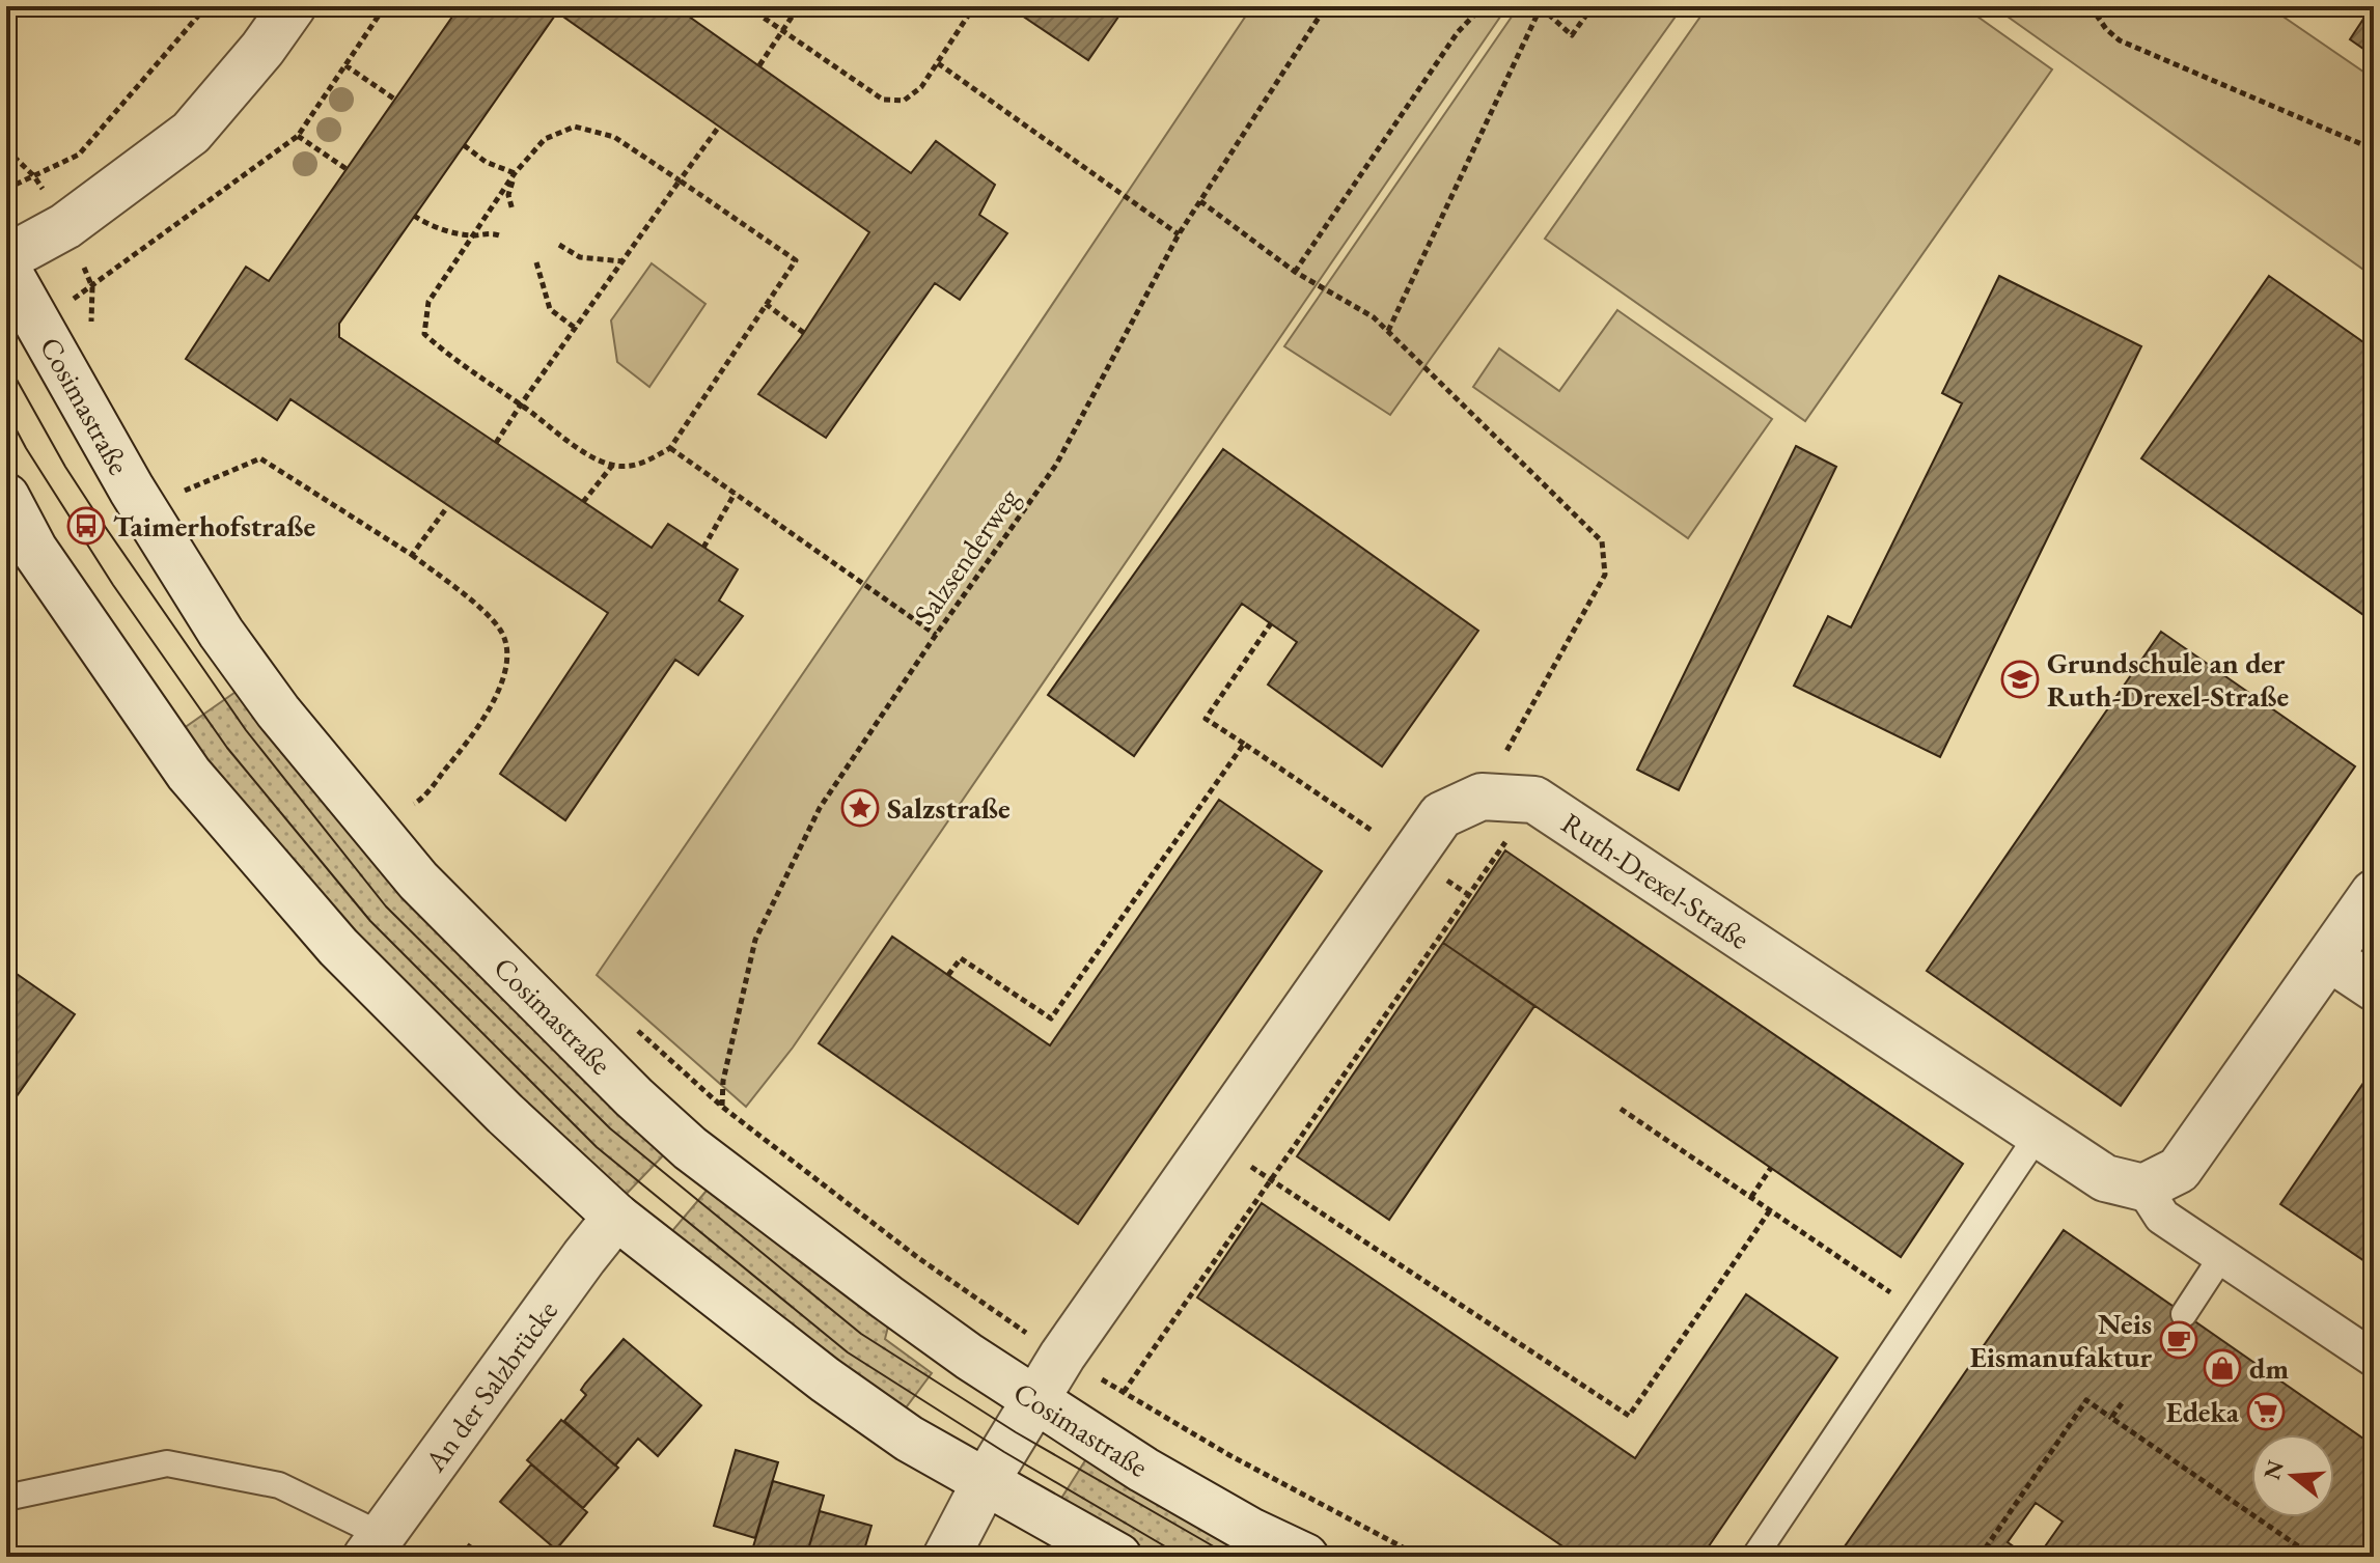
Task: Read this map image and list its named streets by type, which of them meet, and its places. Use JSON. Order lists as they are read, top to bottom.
{
  "streets": {
    "main road": ["Cosimastraße", "Ruth-Drexel-Straße", "An der Salzbrücke"],
    "path": ["Salzsenderweg"]
  },
  "crossings": [
    ["Cosimastraße", "Ruth-Drexel-Straße"]
  ],
  "places": {
    "bus stop": ["Taimerhofstraße"],
    "school or university": ["Grundschule an der Ruth-Drexel-Straße"],
    "place": ["Salzstraße"],
    "cafe": ["Neis Eismanufaktur"],
    "shop": ["dm"],
    "supermarket": ["Edeka"]
  },
  "north": "left"
}
